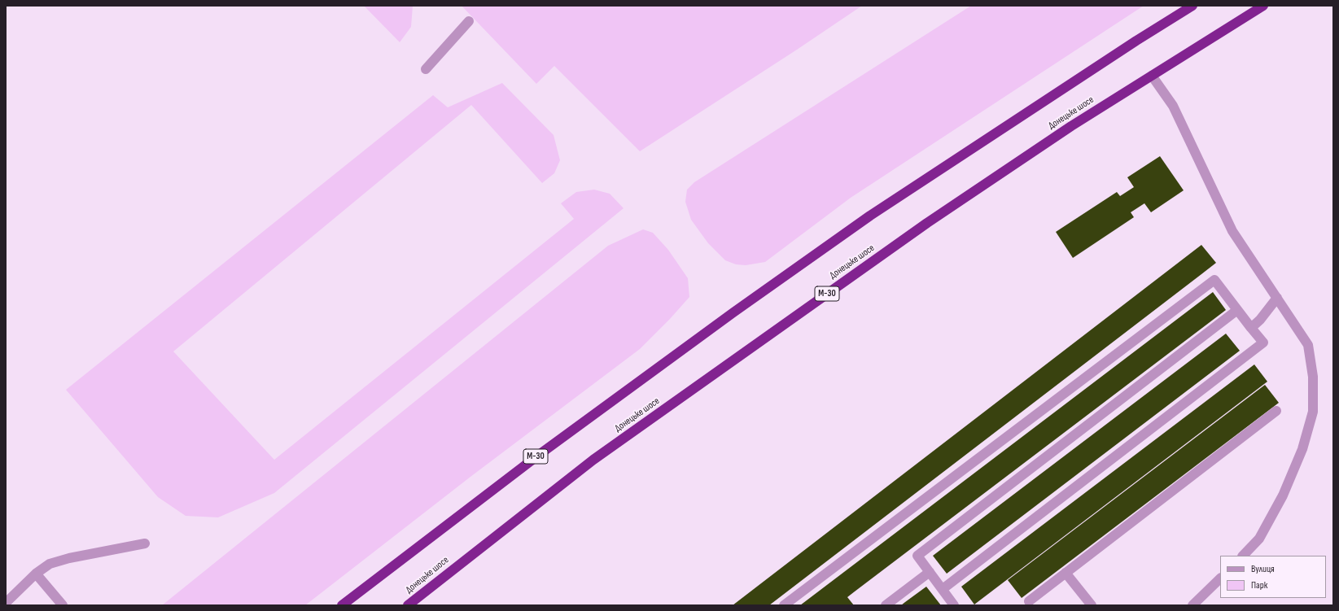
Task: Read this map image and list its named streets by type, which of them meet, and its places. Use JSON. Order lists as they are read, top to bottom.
{
  "streets": {
    "highway": ["Донецьке шосе", "М-30"]
  },
  "legend": ["Вулиця", "Парк"]
}
